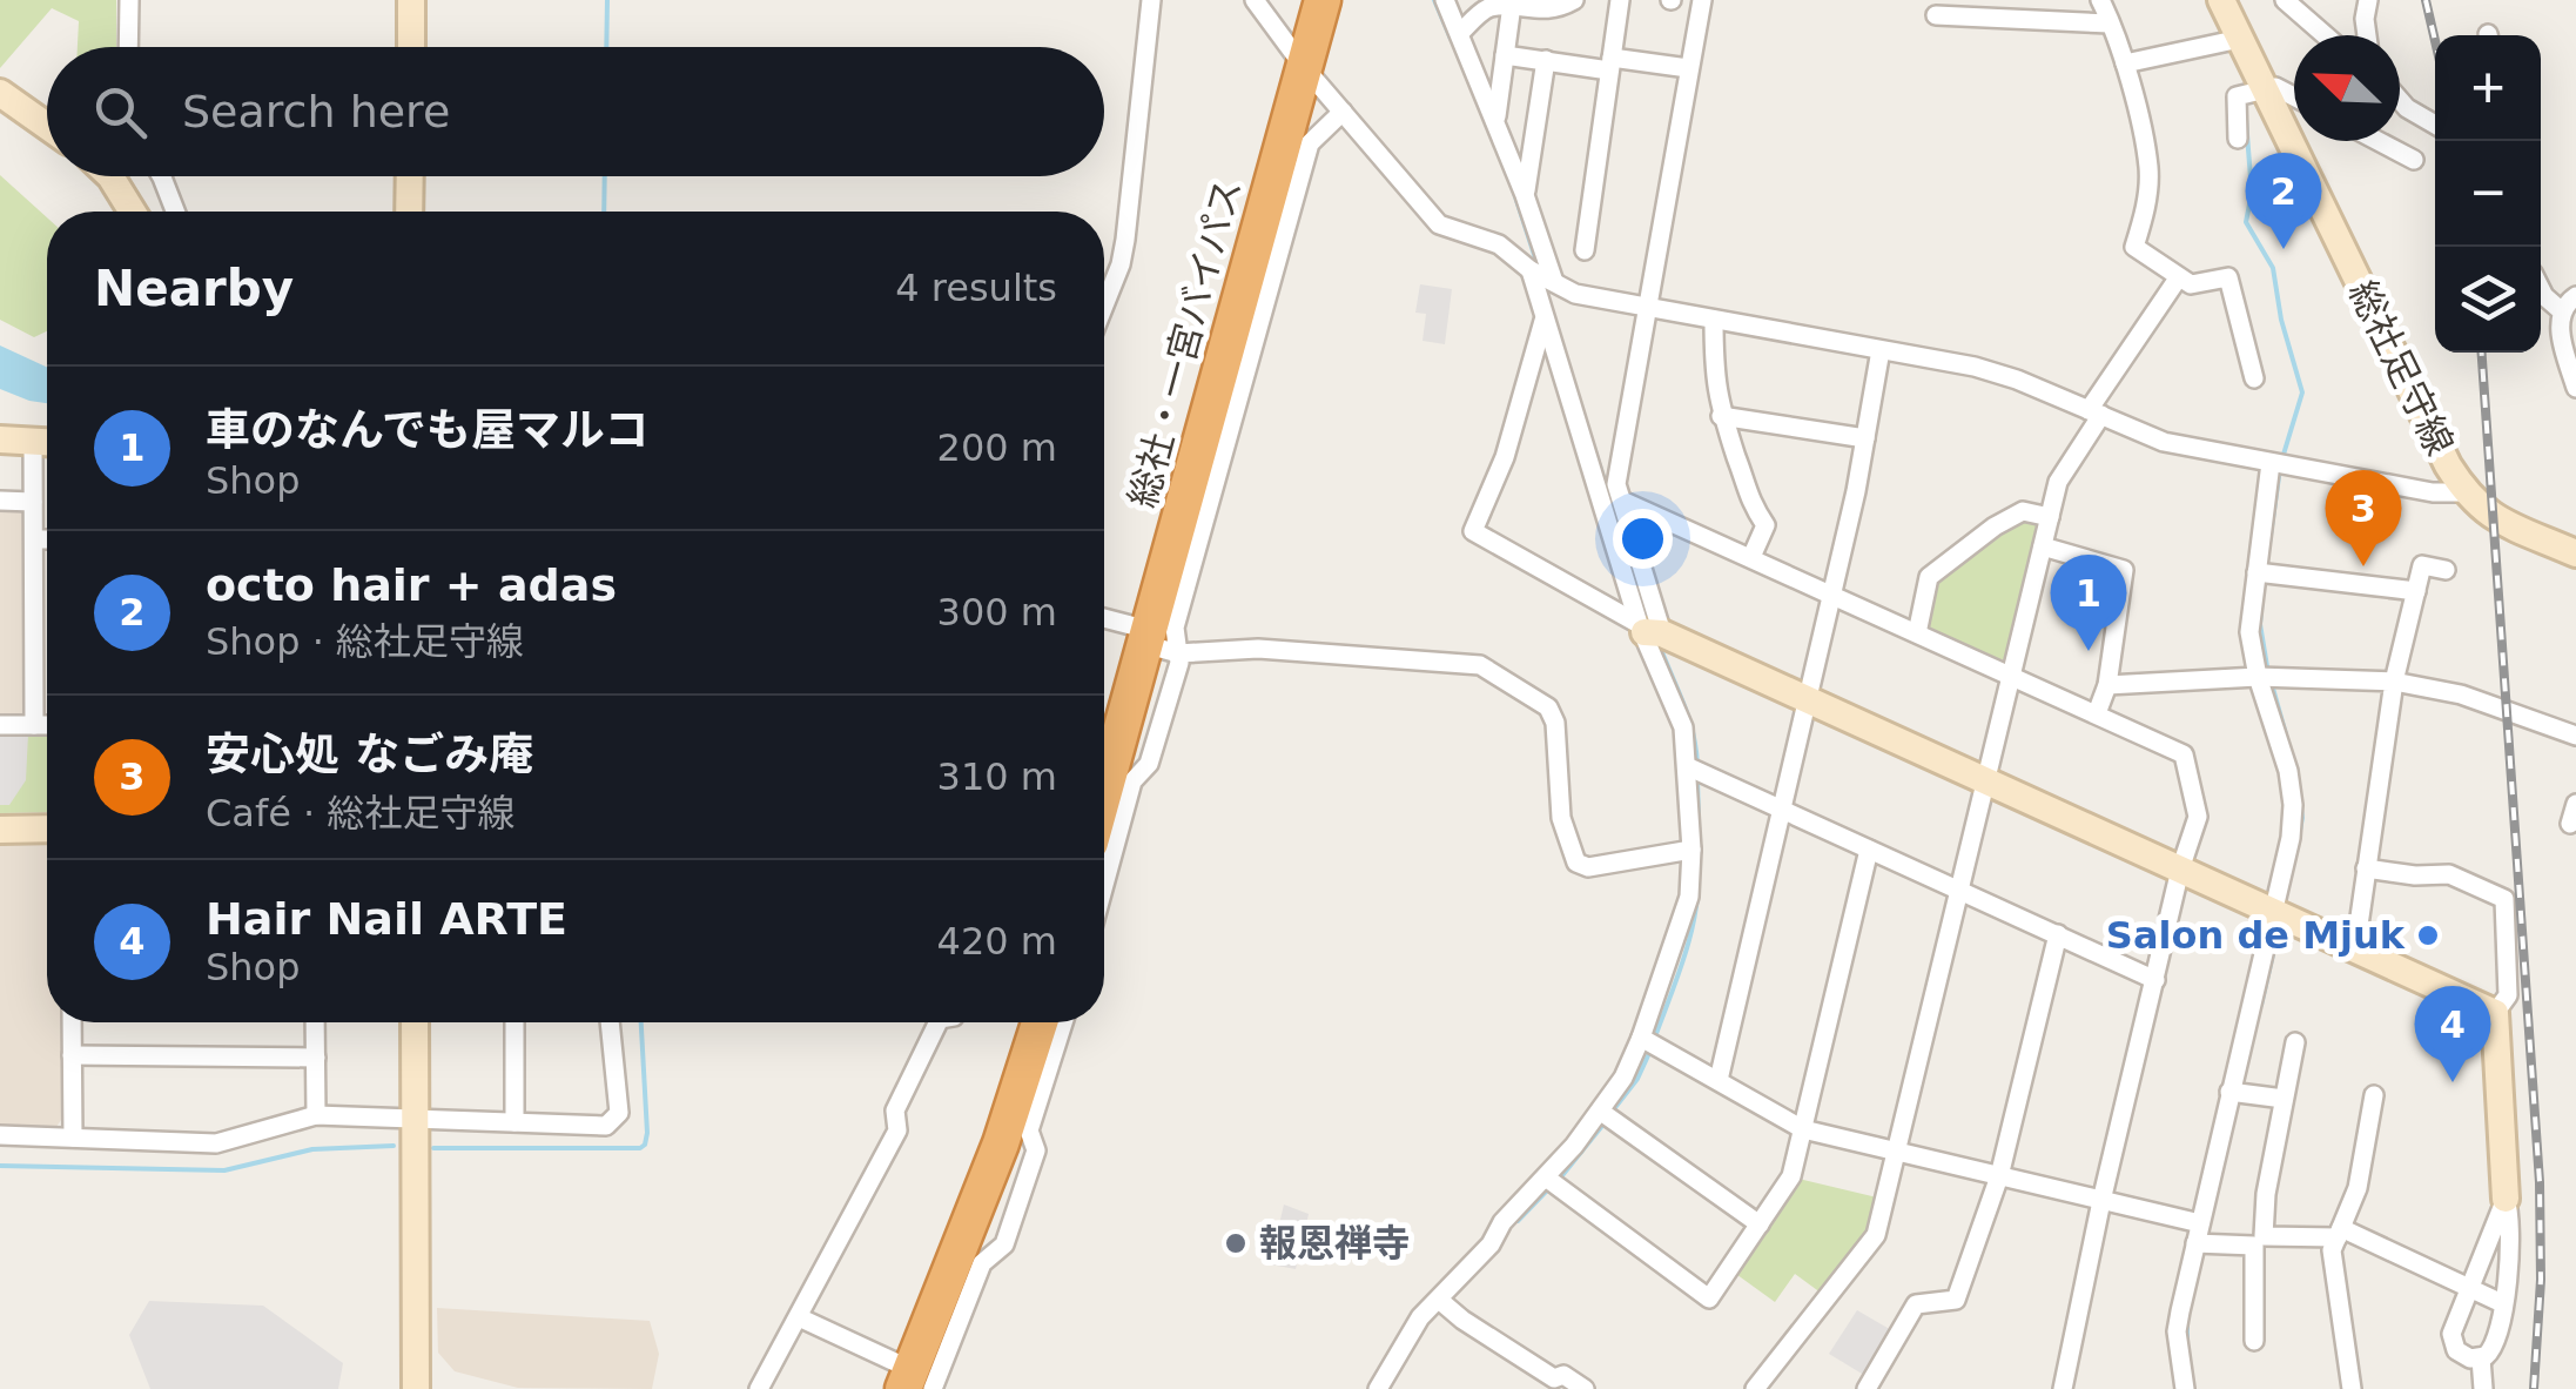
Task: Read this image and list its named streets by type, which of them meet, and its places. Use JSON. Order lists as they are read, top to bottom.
{
  "streets": {
    "highway": ["総社・一宮バイパス"],
    "street": ["総社足守線"]
  },
  "places": ["Salon de Mjuk", "報恩禅寺"],
  "north": "top left",
  "page": {
    "map_buttons": ["+", "−"],
    "search": "Search here",
    "pins": [
      "2",
      "3",
      "1",
      "4"
    ],
    "heading": ["Nearby", "4 results"],
    "list": [
      {
        "mark": "1",
        "name": "車のなんでも屋マルコ",
        "note": "Shop",
        "value": "200 m"
      },
      {
        "mark": "2",
        "name": "octo hair + adas",
        "note": "Shop · 総社足守線",
        "value": "300 m"
      },
      {
        "mark": "3",
        "name": "安心処 なごみ庵",
        "note": "Café · 総社足守線",
        "value": "310 m"
      },
      {
        "mark": "4",
        "name": "Hair Nail ARTE",
        "note": "Shop",
        "value": "420 m"
      }
    ]
  }
}
